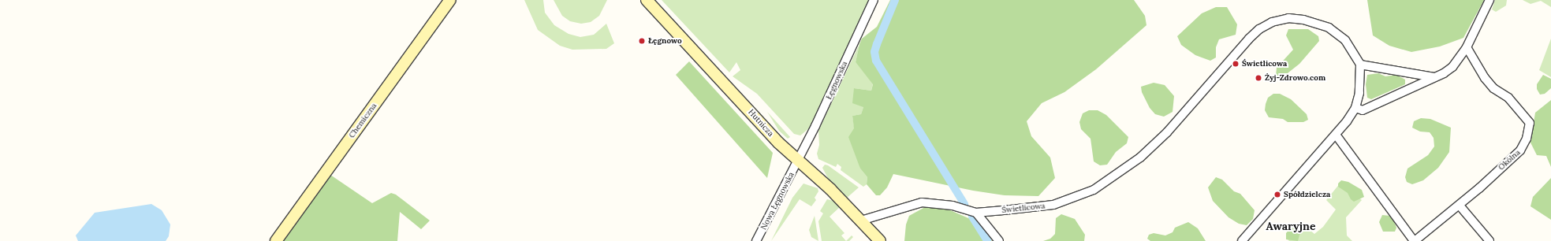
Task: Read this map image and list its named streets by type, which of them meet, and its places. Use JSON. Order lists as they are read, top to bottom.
{
  "streets": {
    "street": [
      "Łęgnowska",
      "Chemiczna",
      "Hutnicza",
      "Okólna",
      "Nowa Łęgnowska",
      "Świetlicowa"
    ]
  },
  "crossings": [
    ["Łęgnowska", "Hutnicza"],
    ["Łęgnowska", "Nowa Łęgnowska"],
    ["Hutnicza", "Nowa Łęgnowska"],
    ["Hutnicza", "Świetlicowa"]
  ],
  "districts": ["Awaryjne"],
  "places": [
    "Łęgnowo",
    "Świetlicowa",
    "Żyj-Zdrowo.com",
    "Spółdzielcza"
  ]
}
